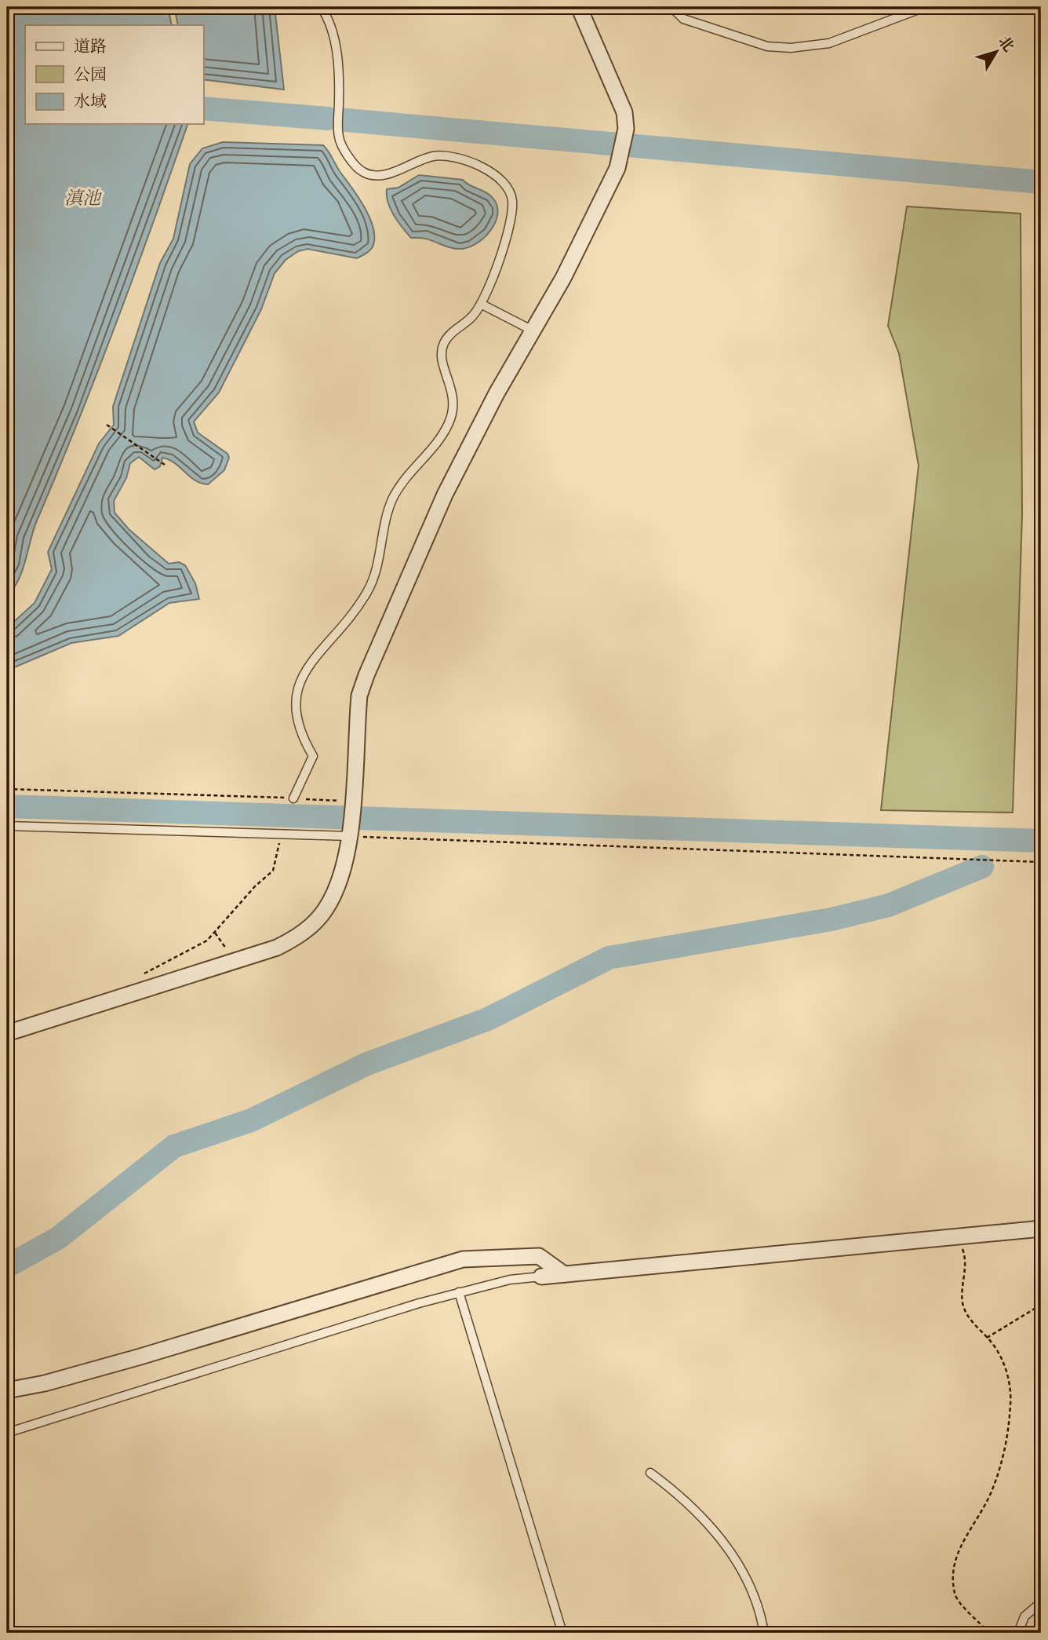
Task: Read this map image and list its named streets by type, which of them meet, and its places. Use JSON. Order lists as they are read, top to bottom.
{
  "water": ["滇池"],
  "legend": ["道路", "公园", "水域"],
  "north": "top right"
}
